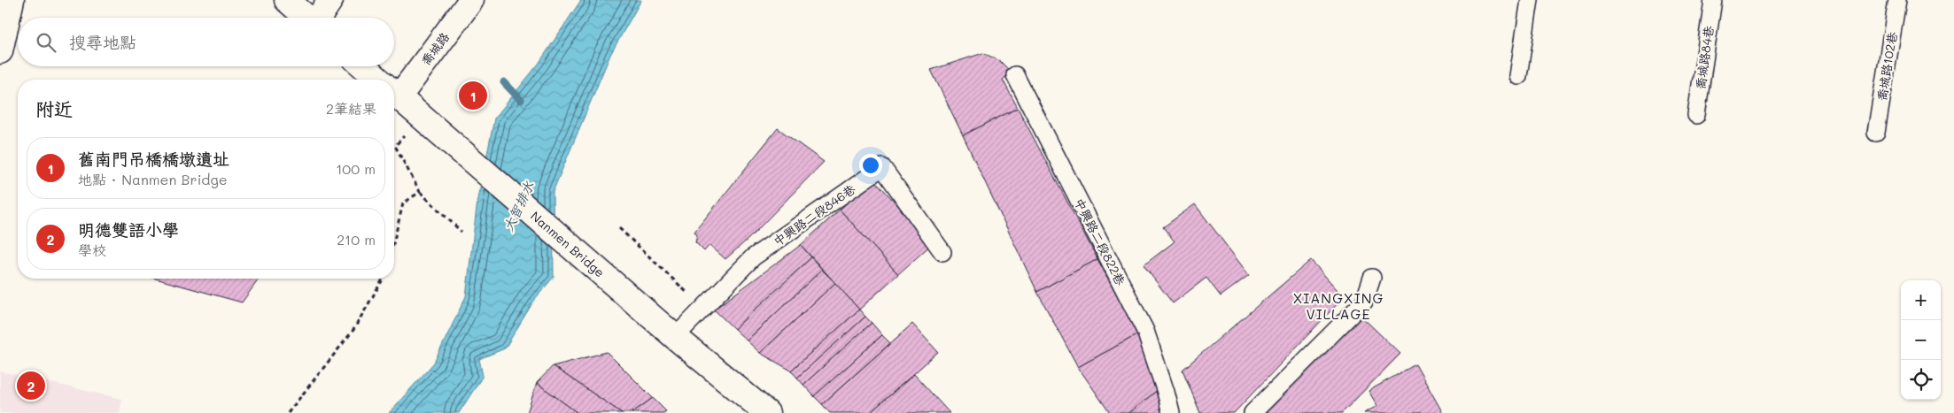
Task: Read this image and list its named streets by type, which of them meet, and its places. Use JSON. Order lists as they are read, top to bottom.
{
  "streets": {
    "street": ["喬城路", "Nanmen Bridge"],
    "lane": [
      "喬城路84巷",
      "喬城路102巷",
      "中興路二段846巷",
      "中興路二段822巷"
    ]
  },
  "crossings": [
    ["中興路二段846巷", "Nanmen Bridge"]
  ],
  "districts": ["XIANGXING VILLAGE"],
  "water": ["大智排水"],
  "page": {
    "search": "搜尋地點",
    "pins": ["1", "2"],
    "heading": ["附近", "2筆結果"],
    "list": [
      {
        "mark": "1",
        "name": "舊南門吊橋橋墩遺址",
        "note": "地點 · Nanmen Bridge",
        "value": "100 m"
      },
      {
        "mark": "2",
        "name": "明德雙語小學",
        "note": "學校",
        "value": "210 m"
      }
    ],
    "map_buttons": ["+", "−"]
  }
}
